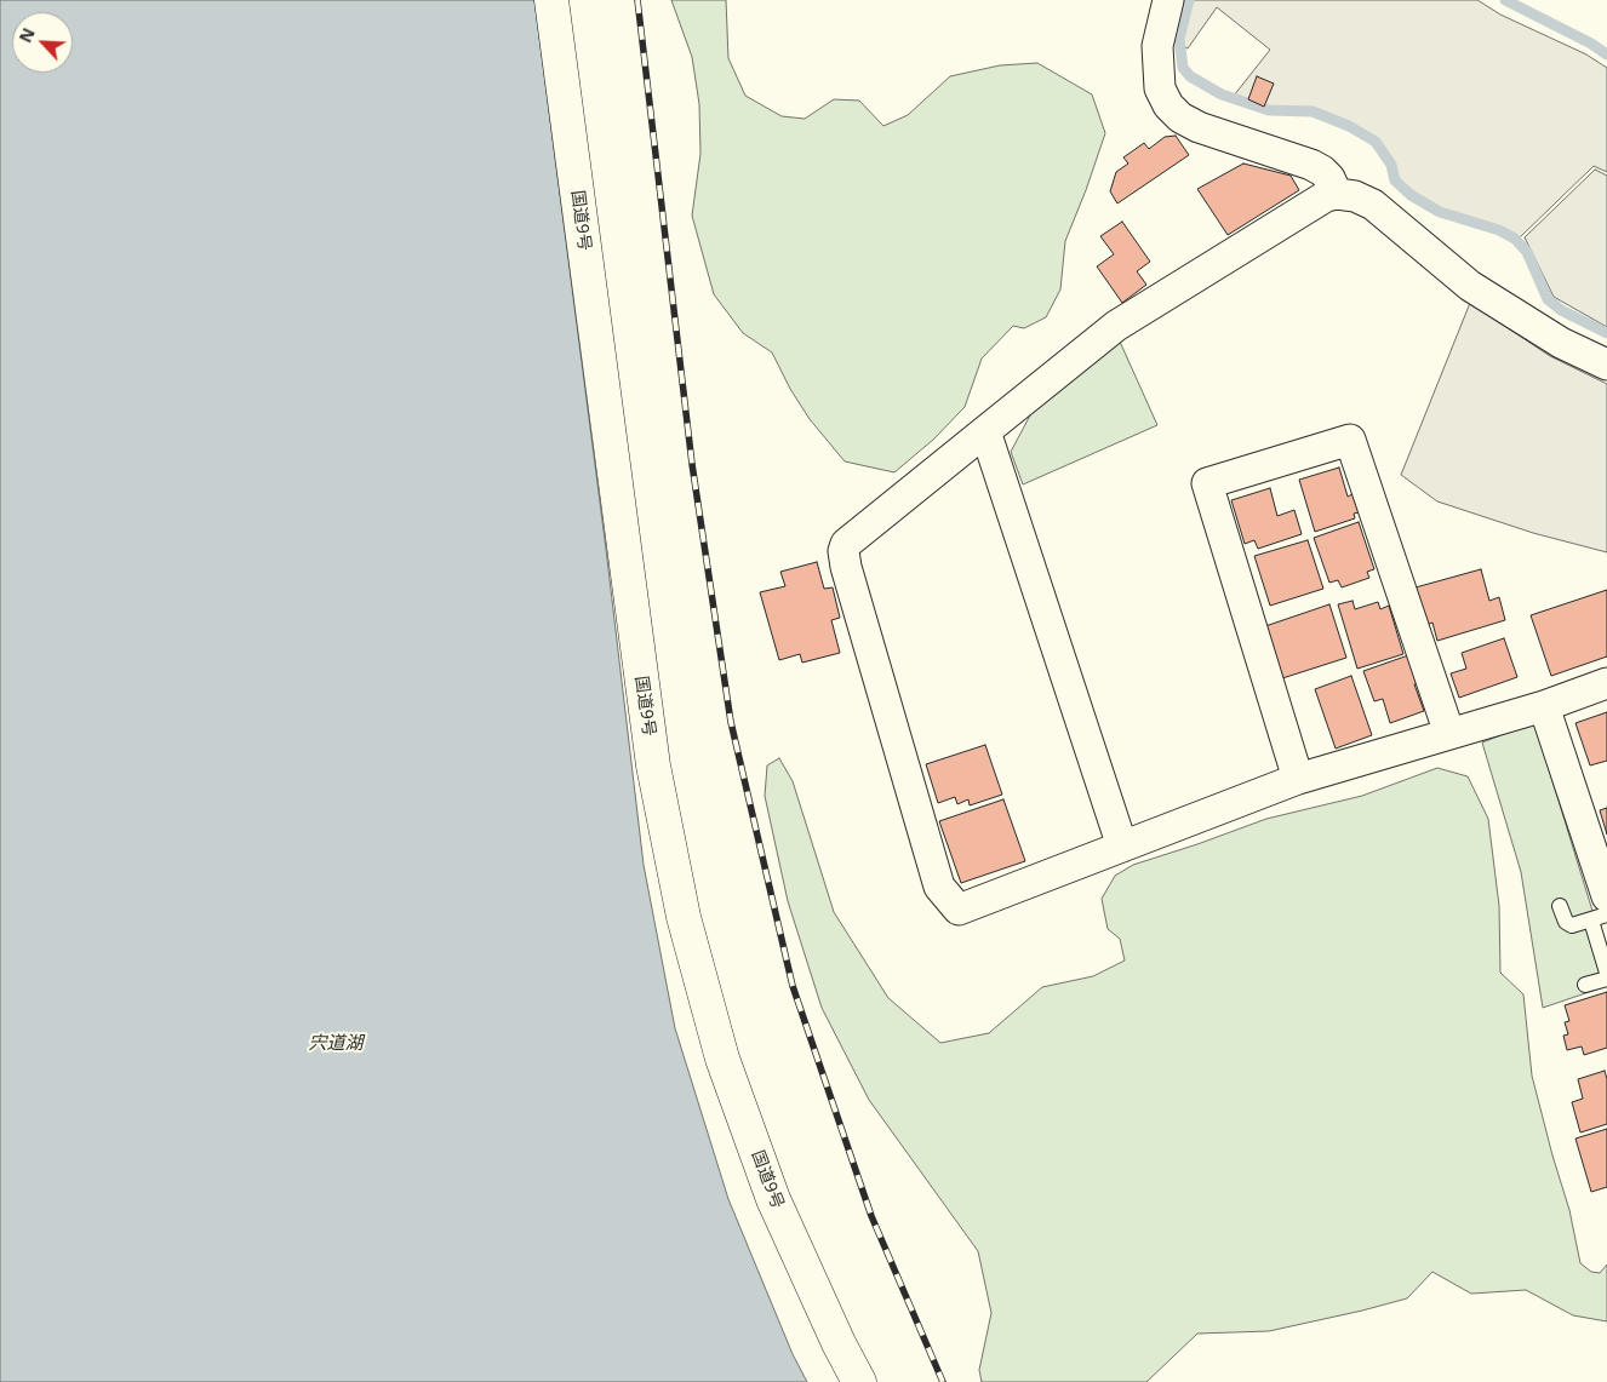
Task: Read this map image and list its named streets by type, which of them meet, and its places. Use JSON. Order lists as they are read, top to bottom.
{
  "streets": {
    "highway": ["国道9号"]
  },
  "water": ["宍道湖"],
  "north": "top left"
}
